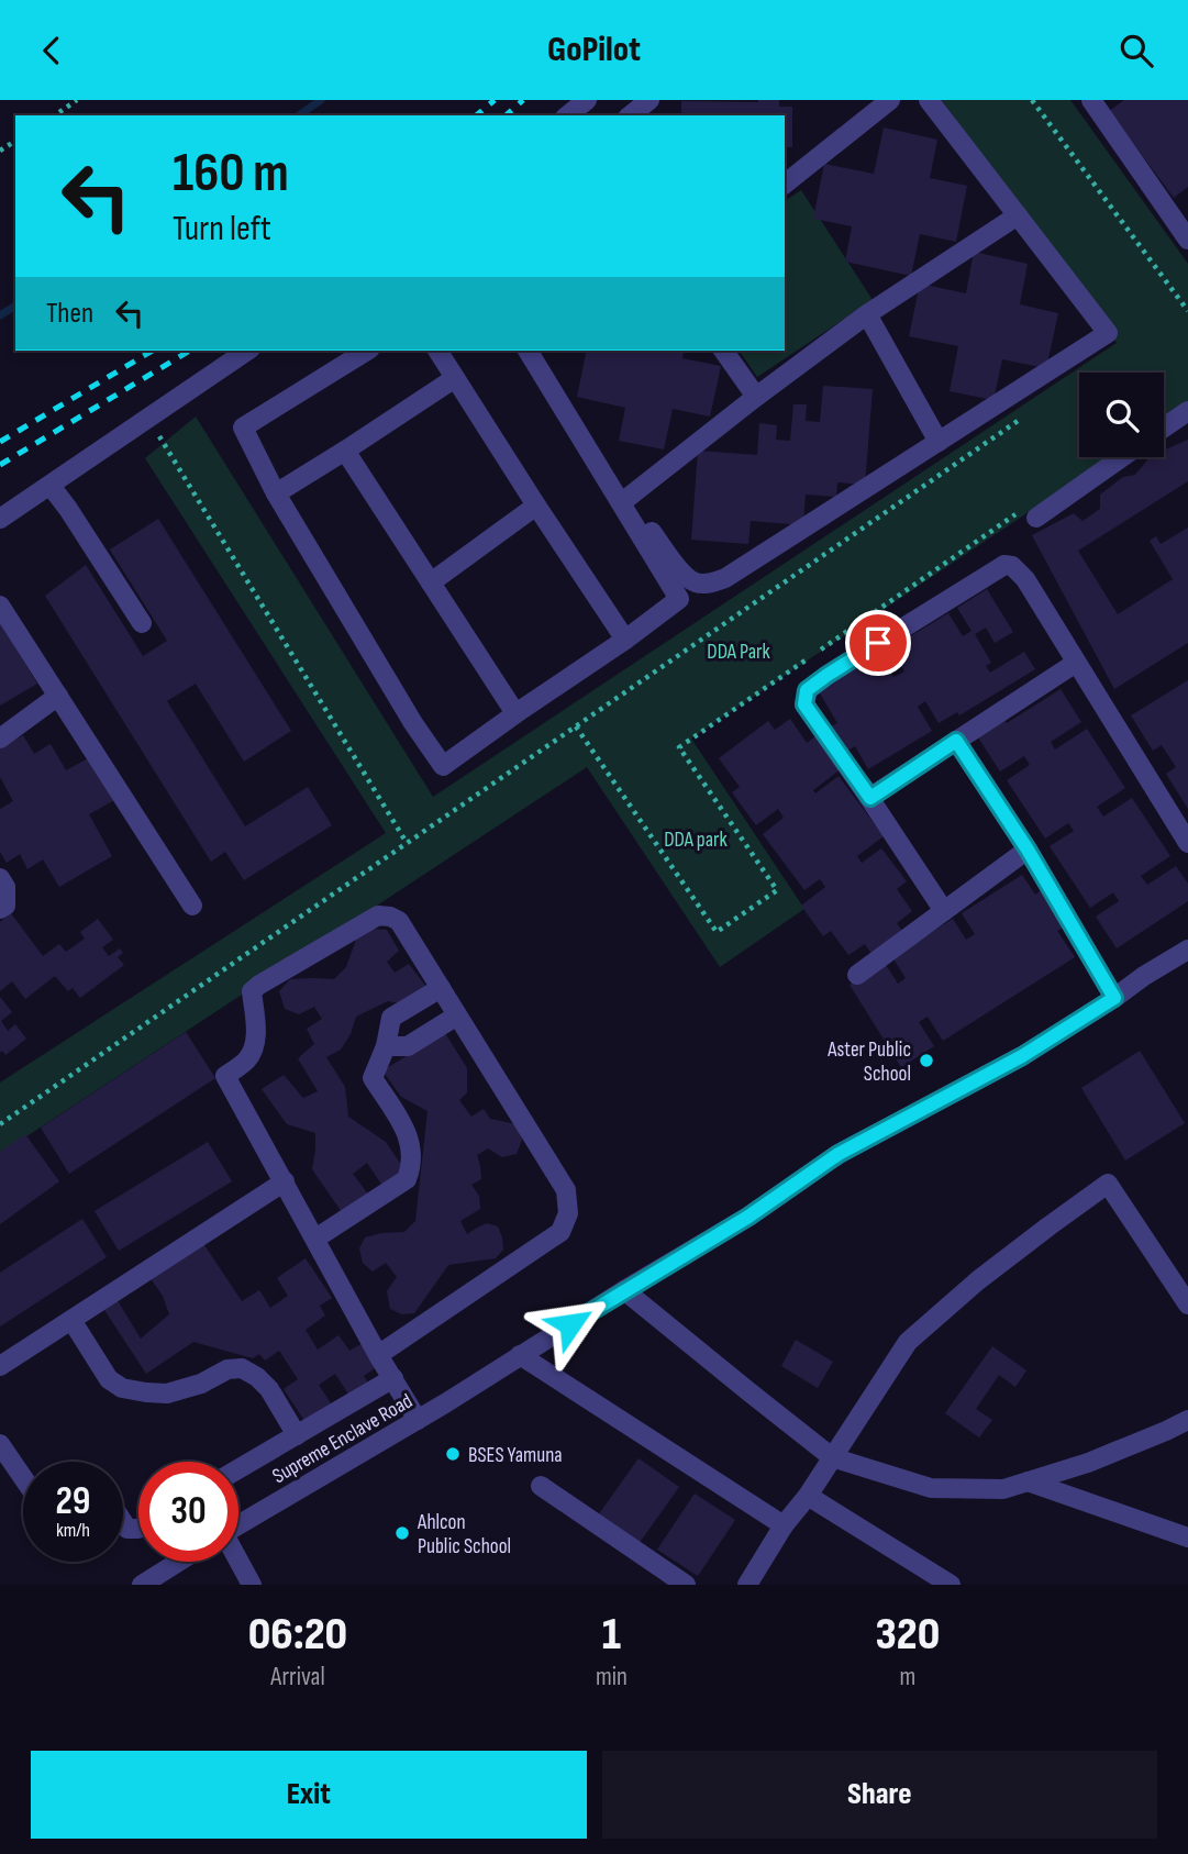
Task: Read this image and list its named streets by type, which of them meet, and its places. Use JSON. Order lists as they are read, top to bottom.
{
  "streets": {
    "street": ["Supreme Enclave Road"]
  },
  "parks": ["DDA Park", "DDA park"],
  "places": ["Aster Public School", "BSES Yamuna", "Ahlcon Public School"],
  "page": {
    "header": "GoPilot",
    "turn": ["160 m", "Turn left"],
    "then": "Then",
    "speed": "29 km/h",
    "limit": "30",
    "eta": [
      "06:20",
      "Arrival",
      "1",
      "min",
      "320",
      "m"
    ],
    "buttons": ["Exit", "Share"]
  }
}
